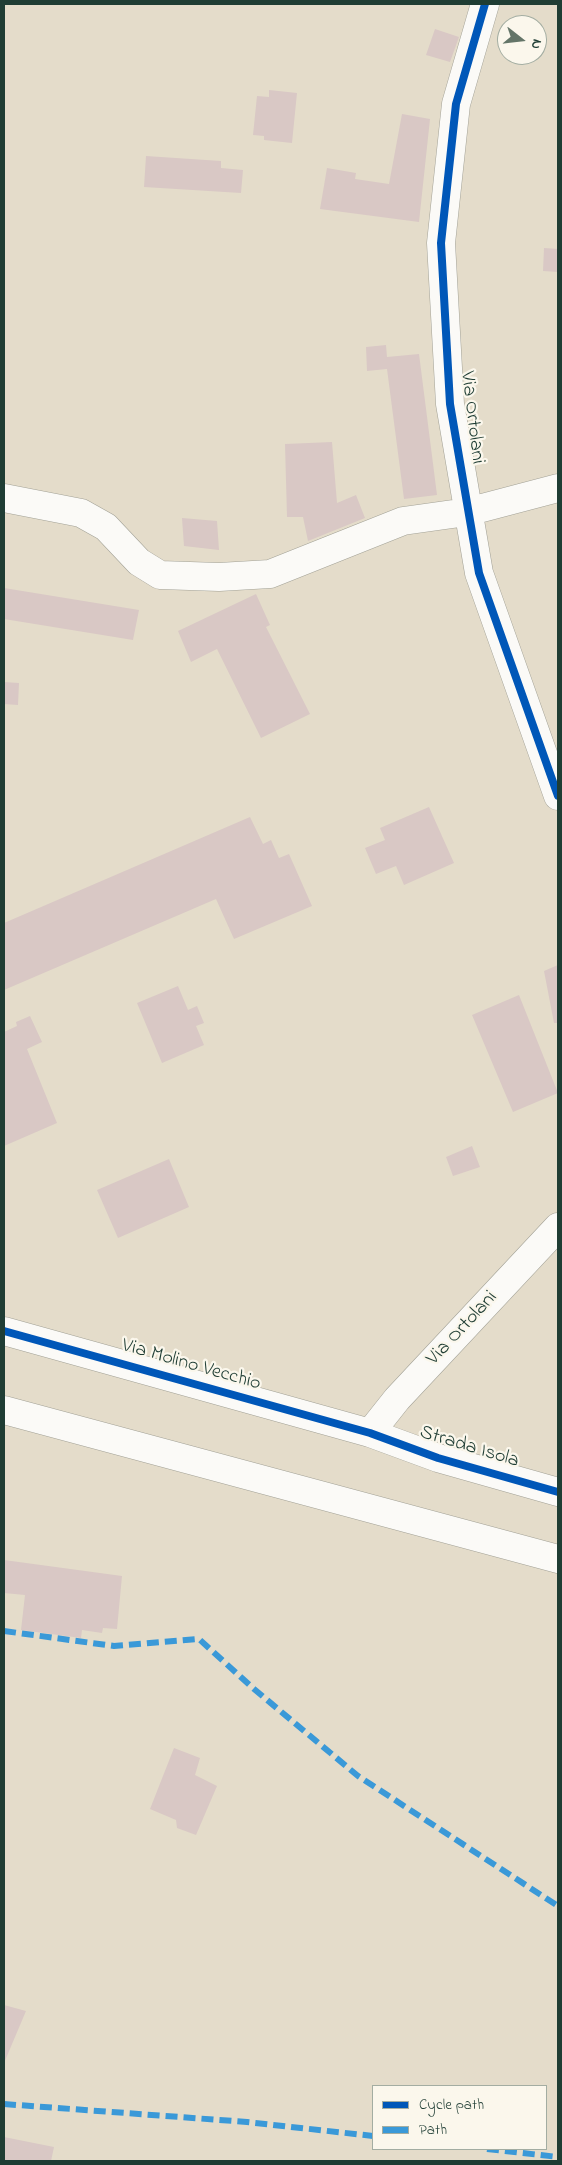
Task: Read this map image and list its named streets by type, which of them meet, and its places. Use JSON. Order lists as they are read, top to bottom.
{
  "streets": {
    "street": ["Via Ortolani", "Via Molino Vecchio", "Strada Isola"]
  },
  "crossings": [
    ["Via Ortolani", "Via Molino Vecchio"],
    ["Via Ortolani", "Strada Isola"],
    ["Via Molino Vecchio", "Strada Isola"]
  ],
  "legend": ["Cycle path", "Path"],
  "north": "right"
}
